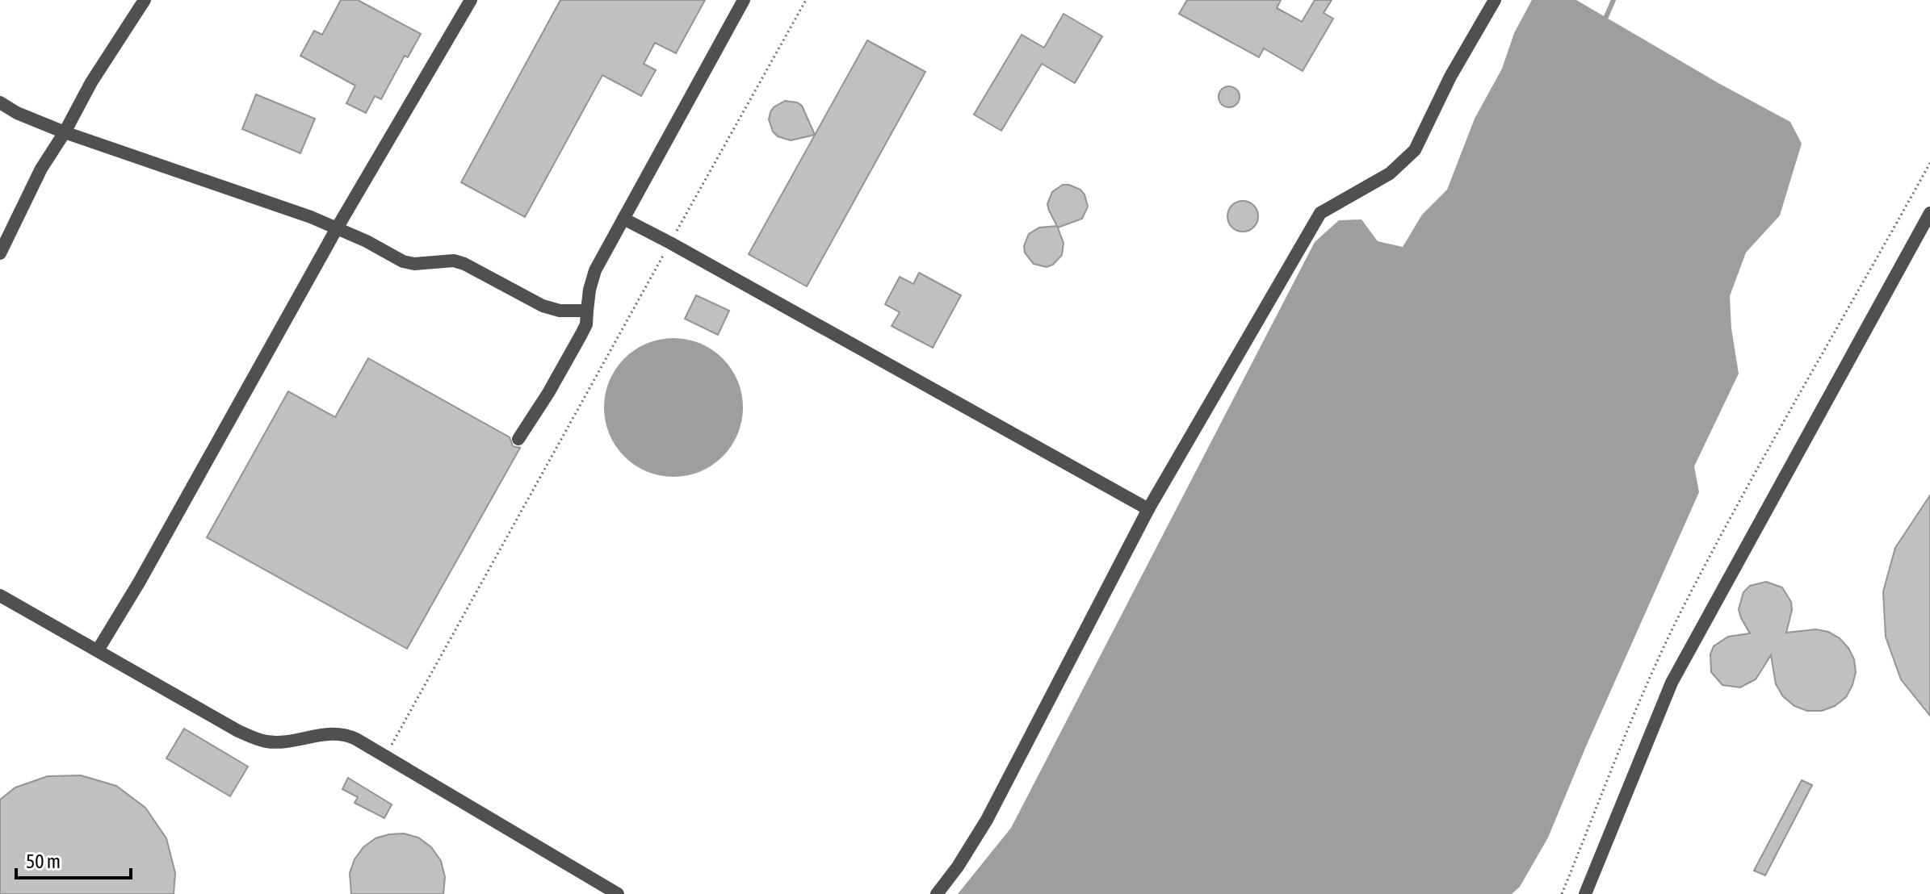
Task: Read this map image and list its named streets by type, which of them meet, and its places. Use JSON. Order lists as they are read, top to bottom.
{
  "scale_bar": "50 m"
}
